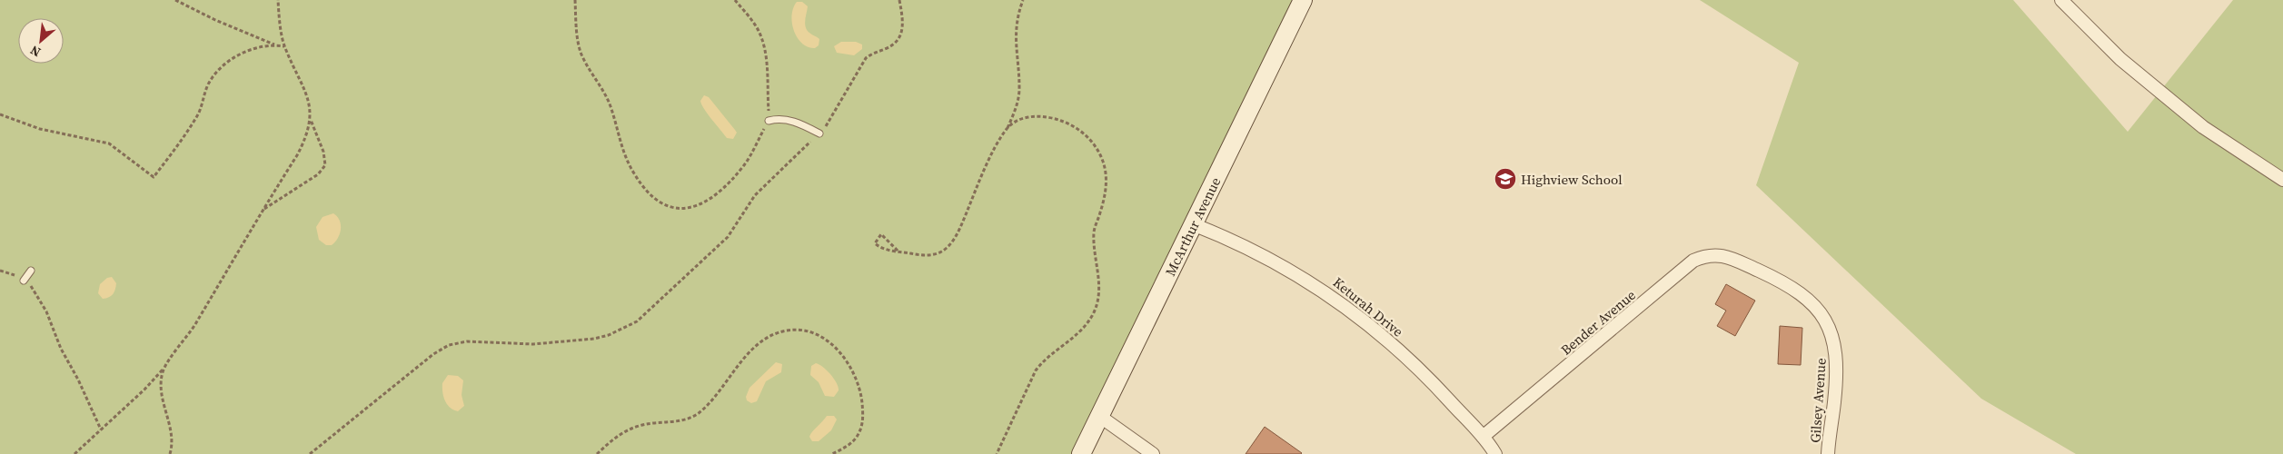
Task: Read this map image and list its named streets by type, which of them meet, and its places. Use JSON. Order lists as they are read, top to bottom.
{
  "streets": {
    "street": [
      "McArthur Avenue",
      "Keturah Drive",
      "Bender Avenue",
      "Gilsey Avenue"
    ]
  },
  "crossings": [
    ["McArthur Avenue", "Keturah Drive"],
    ["Keturah Drive", "Bender Avenue"],
    ["Bender Avenue", "Gilsey Avenue"]
  ],
  "places": {
    "school or university": ["Highview School"]
  },
  "north": "bottom left"
}
